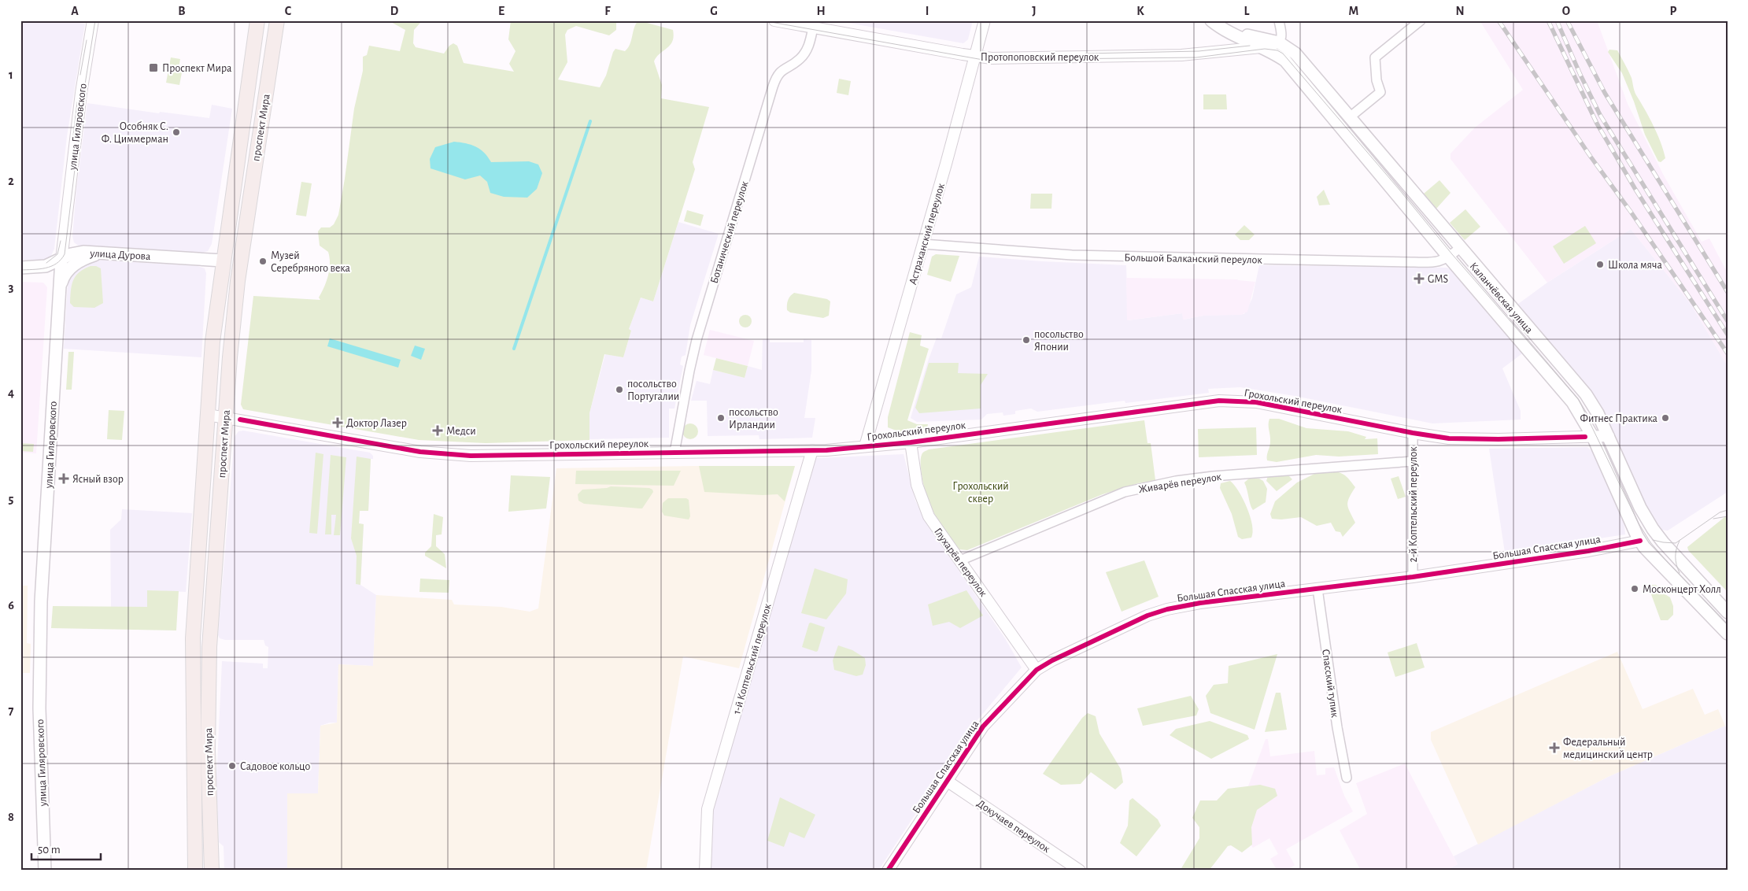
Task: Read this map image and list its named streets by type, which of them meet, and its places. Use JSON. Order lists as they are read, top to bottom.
{
  "streets": {
    "main road": [
      "улица Гиляровского",
      "проспект Мира",
      "улица Дурова",
      "Каланчёвская улица"
    ],
    "street": [
      "Протопоповский переулок",
      "Ботанический переулок",
      "Астраханский переулок",
      "Большой Балканский переулок",
      "Грохольский переулок",
      "Живарёв переулок",
      "2-й Коптельский переулок",
      "Большая Спасская улица",
      "Глухарёв переулок",
      "1-й Коптельский переулок",
      "Спасский тупик",
      "Докучаев переулок"
    ]
  },
  "crossings": [
    ["Протопоповский переулок", "Ботанический переулок"],
    ["Протопоповский переулок", "Астраханский переулок"],
    ["Протопоповский переулок", "Каланчёвская улица"],
    ["улица Гиляровского", "улица Дурова"],
    ["проспект Мира", "улица Дурова"],
    ["проспект Мира", "Грохольский переулок"],
    ["Ботанический переулок", "Грохольский переулок"],
    ["Астраханский переулок", "Большой Балканский переулок"],
    ["Астраханский переулок", "Грохольский переулок"],
    ["Большой Балканский переулок", "Каланчёвская улица"],
    ["Каланчёвская улица", "Грохольский переулок"],
    ["Каланчёвская улица", "Большая Спасская улица"],
    ["Грохольский переулок", "2-й Коптельский переулок"],
    ["Грохольский переулок", "Глухарёв переулок"],
    ["Грохольский переулок", "1-й Коптельский переулок"],
    ["Живарёв переулок", "2-й Коптельский переулок"],
    ["Живарёв переулок", "Глухарёв переулок"],
    ["2-й Коптельский переулок", "Большая Спасская улица"],
    ["Большая Спасская улица", "Глухарёв переулок"],
    ["Большая Спасская улица", "Спасский тупик"],
    ["Большая Спасская улица", "Докучаев переулок"]
  ],
  "parks": ["Грохольский сквер"],
  "places": {
    "transit": ["Проспект Мира"],
    "other": [
      "Особняк С. Ф. Циммерман",
      "Музей Серебряного века",
      "Школа мяча",
      "посольство Японии",
      "посольство Португалии",
      "посольство Ирландии",
      "Фитнес Практика",
      "Москонцерт Холл",
      "Садовое кольцо"
    ],
    "health": [
      "GMS",
      "Доктор Лазер",
      "Медси",
      "Ясный взор",
      "Федеральный медицинский центр"
    ]
  },
  "scale_bar": "50 m",
  "grid": {
    "columns": [
      "A",
      "B",
      "C",
      "D",
      "E",
      "F",
      "G",
      "H",
      "I",
      "J",
      "K",
      "L",
      "M",
      "N",
      "O",
      "P"
    ],
    "rows": [
      "1",
      "2",
      "3",
      "4",
      "5",
      "6",
      "7",
      "8"
    ]
  }
}
